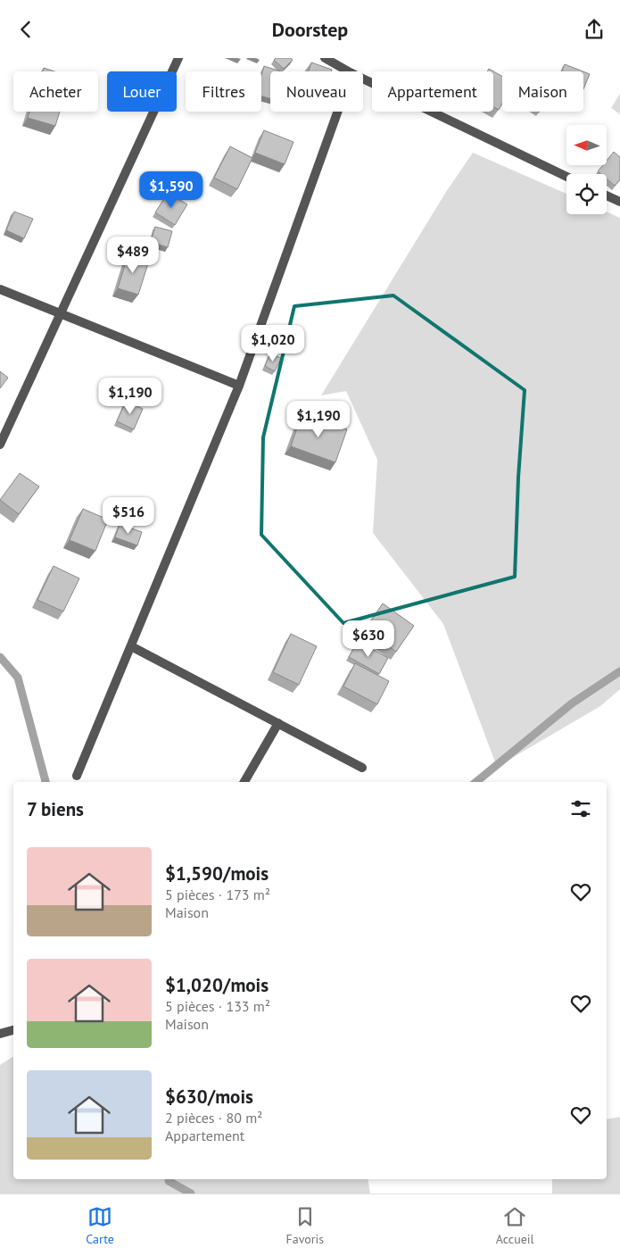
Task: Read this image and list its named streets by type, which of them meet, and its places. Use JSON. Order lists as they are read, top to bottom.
{
  "north": "left",
  "page": {
    "header": "Doorstep",
    "chip": [
      "Acheter",
      "Louer",
      "Filtres",
      "Nouveau",
      "Appartement",
      "Maison"
    ],
    "price": [
      "$1,590",
      "$489",
      "$1,020",
      "$1,190",
      "$1,190",
      "$516",
      "$630"
    ],
    "heading": "7 biens",
    "list": [
      {
        "name": "$1,590/mois",
        "note": "5 pièces · 173 m² · Maison"
      },
      {
        "name": "$1,020/mois",
        "note": "5 pièces · 133 m² · Maison"
      },
      {
        "name": "$630/mois",
        "note": "2 pièces · 80 m² · Appartement"
      }
    ],
    "tabs": ["Carte", "Favoris", "Accueil"]
  }
}
